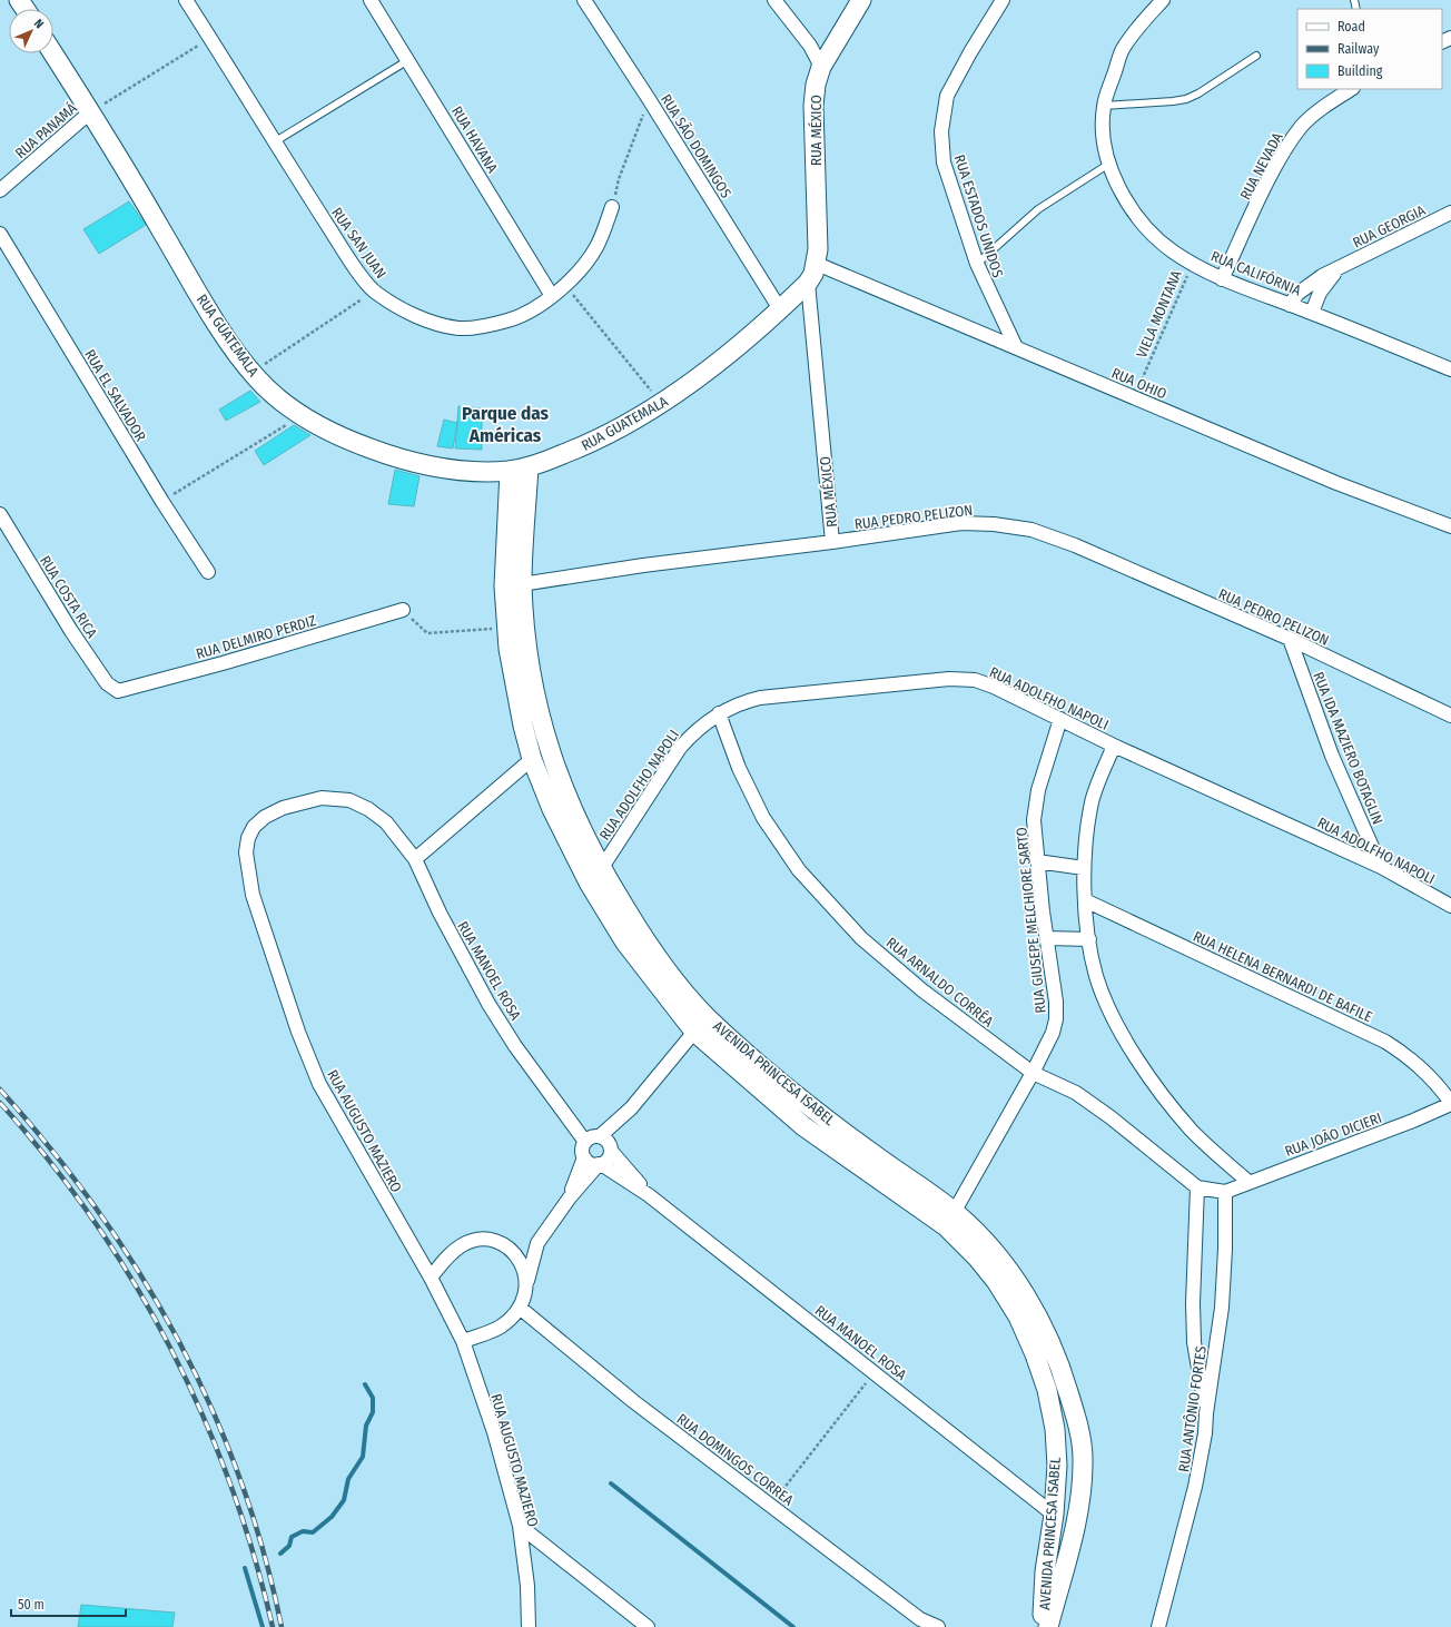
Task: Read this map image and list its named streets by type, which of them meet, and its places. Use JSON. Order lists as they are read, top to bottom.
{
  "streets": {
    "main road": ["RUA MÉXICO", "RUA GUATEMALA", "AVENIDA PRINCESA ISABEL"],
    "street": [
      "RUA PANAMÁ",
      "RUA HAVANA",
      "RUA SÃO DOMINGOS",
      "RUA NEVADA",
      "RUA ESTADOS UNIDOS",
      "RUA GEORGIA",
      "RUA SAN JUAN",
      "RUA CALIFÓRNIA",
      "RUA OHIO",
      "RUA EL SALVADOR",
      "RUA PEDRO PELIZON",
      "RUA COSTA RICA",
      "RUA DELMIRO PERDIZ",
      "RUA ADOLFHO NAPOLI",
      "RUA IDA MAZIERO BOTAGLIN",
      "RUA GIUSEPE MELCHIORE SARTO",
      "RUA MANOEL ROSA",
      "RUA HELENA BERNARDI DE BAFILE",
      "RUA ARNALDO CORRÊA",
      "RUA AUGUSTO MAZIERO",
      "RUA JOÃO DICIERI",
      "RUA ANTÔNIO FORTES",
      "RUA DOMINGOS CORREA"
    ],
    "path": ["VIELA MONTANA"]
  },
  "crossings": [
    ["RUA PANAMÁ", "RUA GUATEMALA"],
    ["RUA MÉXICO", "RUA GUATEMALA"],
    ["RUA MÉXICO", "RUA OHIO"],
    ["RUA MÉXICO", "RUA PEDRO PELIZON"],
    ["RUA HAVANA", "RUA SAN JUAN"],
    ["RUA SÃO DOMINGOS", "RUA GUATEMALA"],
    ["RUA NEVADA", "RUA CALIFÓRNIA"],
    ["RUA ESTADOS UNIDOS", "RUA OHIO"],
    ["RUA GEORGIA", "RUA CALIFÓRNIA"],
    ["RUA CALIFÓRNIA", "VIELA MONTANA"],
    ["VIELA MONTANA", "RUA OHIO"],
    ["RUA GUATEMALA", "RUA OHIO"],
    ["RUA GUATEMALA", "AVENIDA PRINCESA ISABEL"],
    ["RUA PEDRO PELIZON", "RUA IDA MAZIERO BOTAGLIN"],
    ["RUA PEDRO PELIZON", "AVENIDA PRINCESA ISABEL"],
    ["RUA COSTA RICA", "RUA DELMIRO PERDIZ"],
    ["RUA ADOLFHO NAPOLI", "RUA IDA MAZIERO BOTAGLIN"],
    ["RUA ADOLFHO NAPOLI", "RUA GIUSEPE MELCHIORE SARTO"],
    ["RUA ADOLFHO NAPOLI", "RUA ARNALDO CORRÊA"],
    ["RUA ADOLFHO NAPOLI", "AVENIDA PRINCESA ISABEL"],
    ["RUA GIUSEPE MELCHIORE SARTO", "RUA ARNALDO CORRÊA"],
    ["RUA GIUSEPE MELCHIORE SARTO", "AVENIDA PRINCESA ISABEL"],
    ["RUA MANOEL ROSA", "AVENIDA PRINCESA ISABEL"],
    ["RUA MANOEL ROSA", "RUA AUGUSTO MAZIERO"],
    ["RUA HELENA BERNARDI DE BAFILE", "RUA JOÃO DICIERI"],
    ["RUA AUGUSTO MAZIERO", "RUA DOMINGOS CORREA"],
    ["RUA JOÃO DICIERI", "RUA ANTÔNIO FORTES"]
  ],
  "districts": ["Parque das Américas"],
  "legend": ["Road", "Railway", "Building"],
  "scale_bar": "50 m",
  "north": "top right"
}
